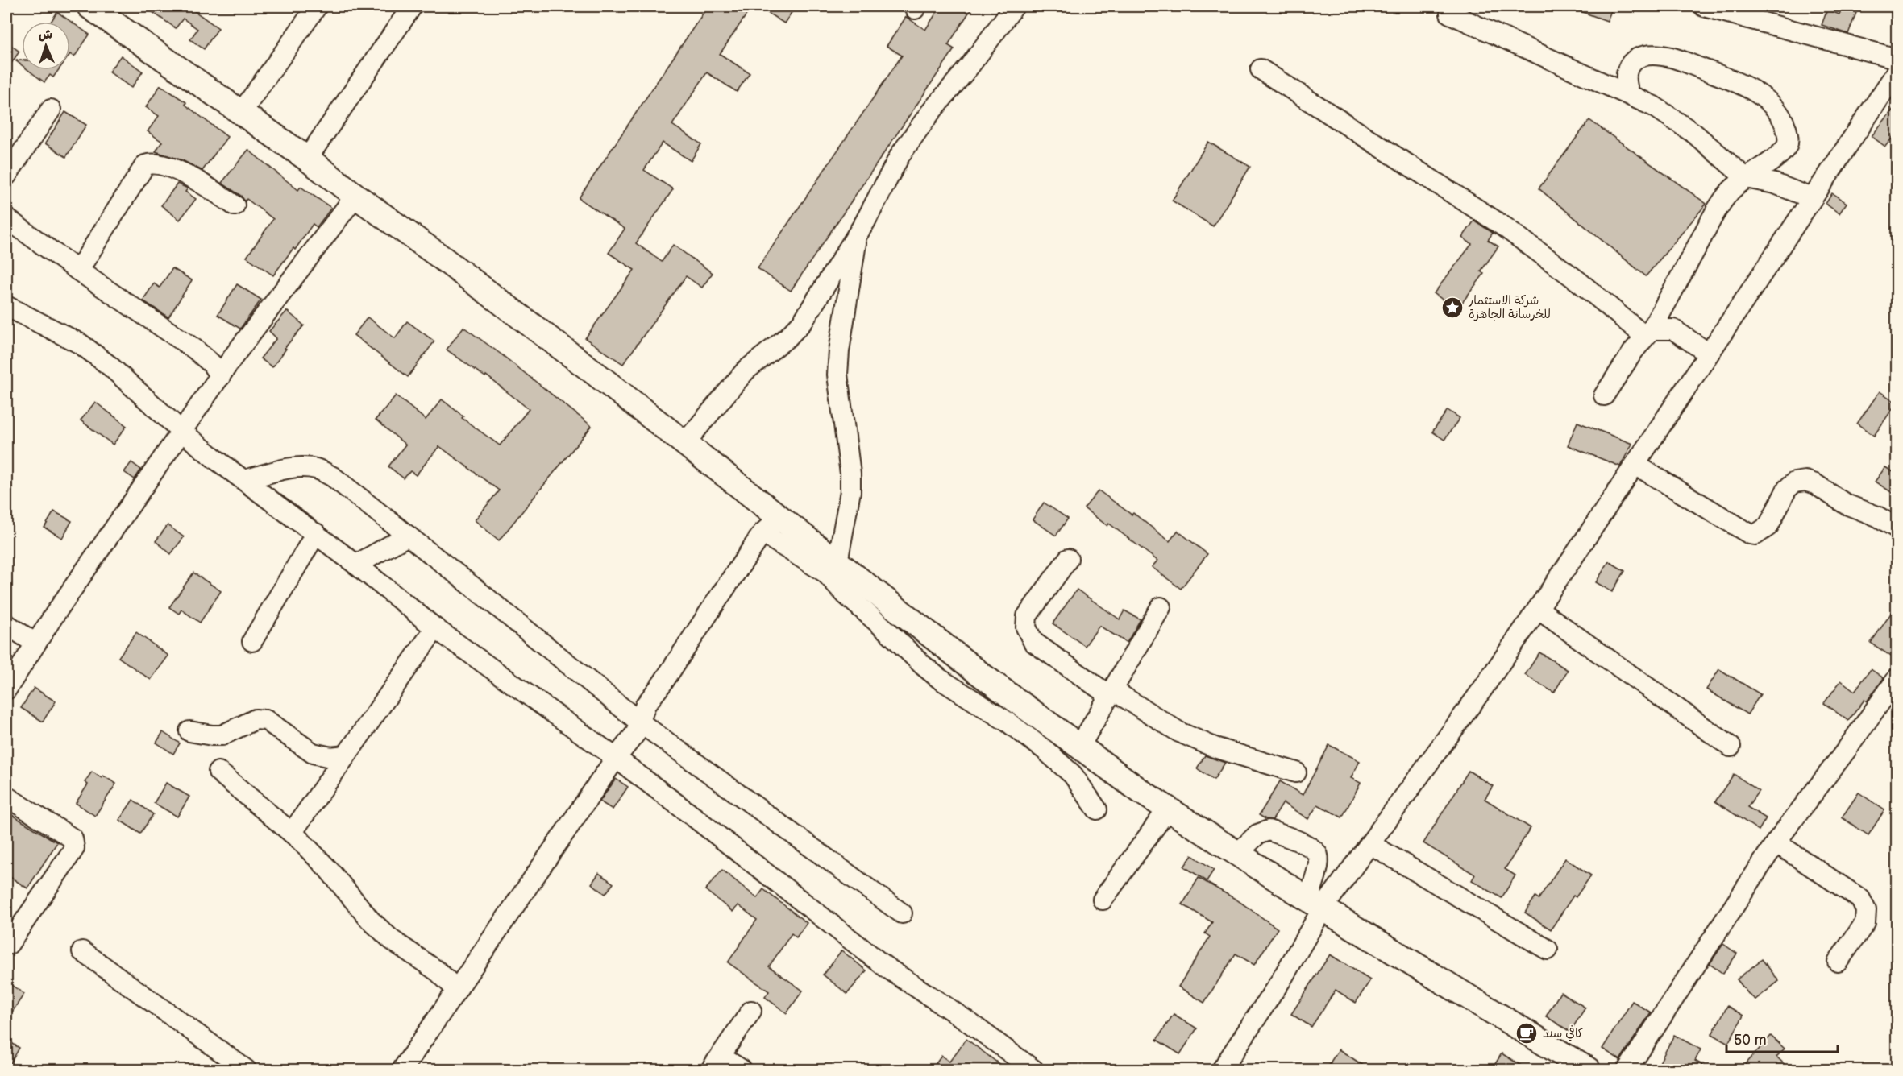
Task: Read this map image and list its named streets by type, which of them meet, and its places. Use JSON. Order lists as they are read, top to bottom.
{
  "places": {
    "place": ["شركة الاستثمار للخرسانة الجاهزة"],
    "cafe": ["كافي سند"]
  },
  "scale_bar": "50 m",
  "north": "top"
}
